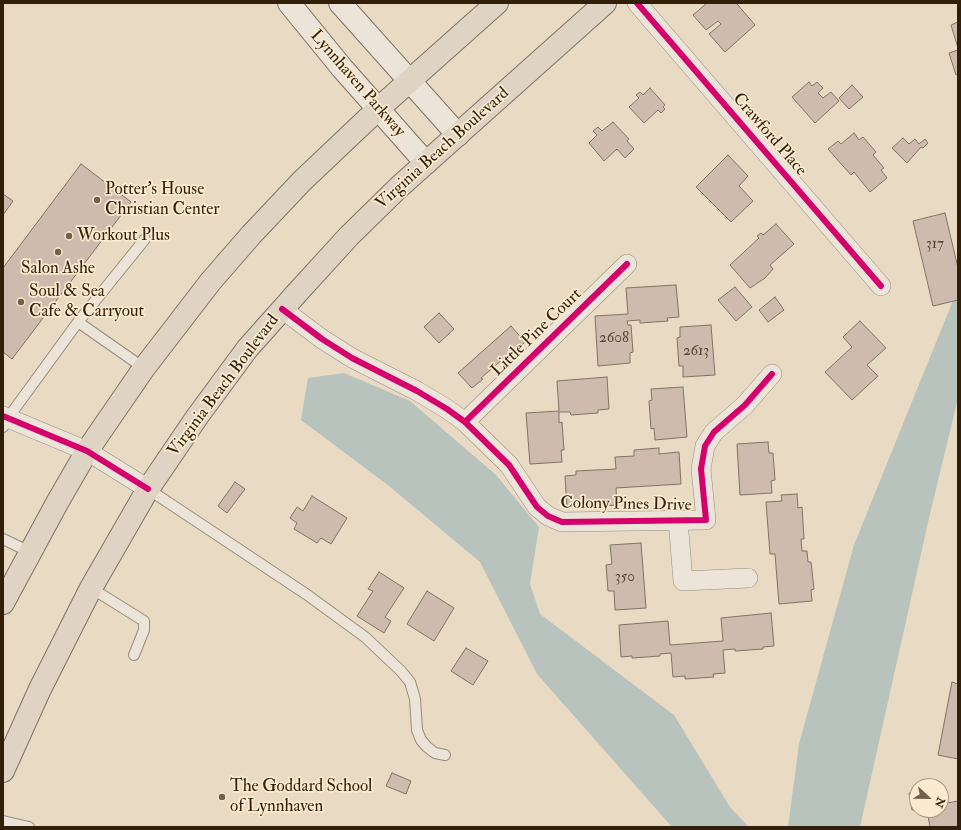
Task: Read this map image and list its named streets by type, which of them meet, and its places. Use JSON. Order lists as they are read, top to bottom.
{
  "streets": {
    "main road": ["Lynnhaven Parkway", "Virginia Beach Boulevard"],
    "street": ["Crawford Place", "Little Pine Court", "Colony Pines Drive"]
  },
  "crossings": [
    ["Lynnhaven Parkway", "Virginia Beach Boulevard"],
    ["Virginia Beach Boulevard", "Colony Pines Drive"],
    ["Little Pine Court", "Colony Pines Drive"]
  ],
  "places": [
    "Potter's House Christian Center",
    "Workout Plus",
    "Salon Ashe",
    "Soul & Sea Cafe & Carryout",
    "The Goddard School of Lynnhaven"
  ],
  "house_numbers": [
    "317",
    "2608",
    "2613",
    "350"
  ],
  "north": "right"
}
